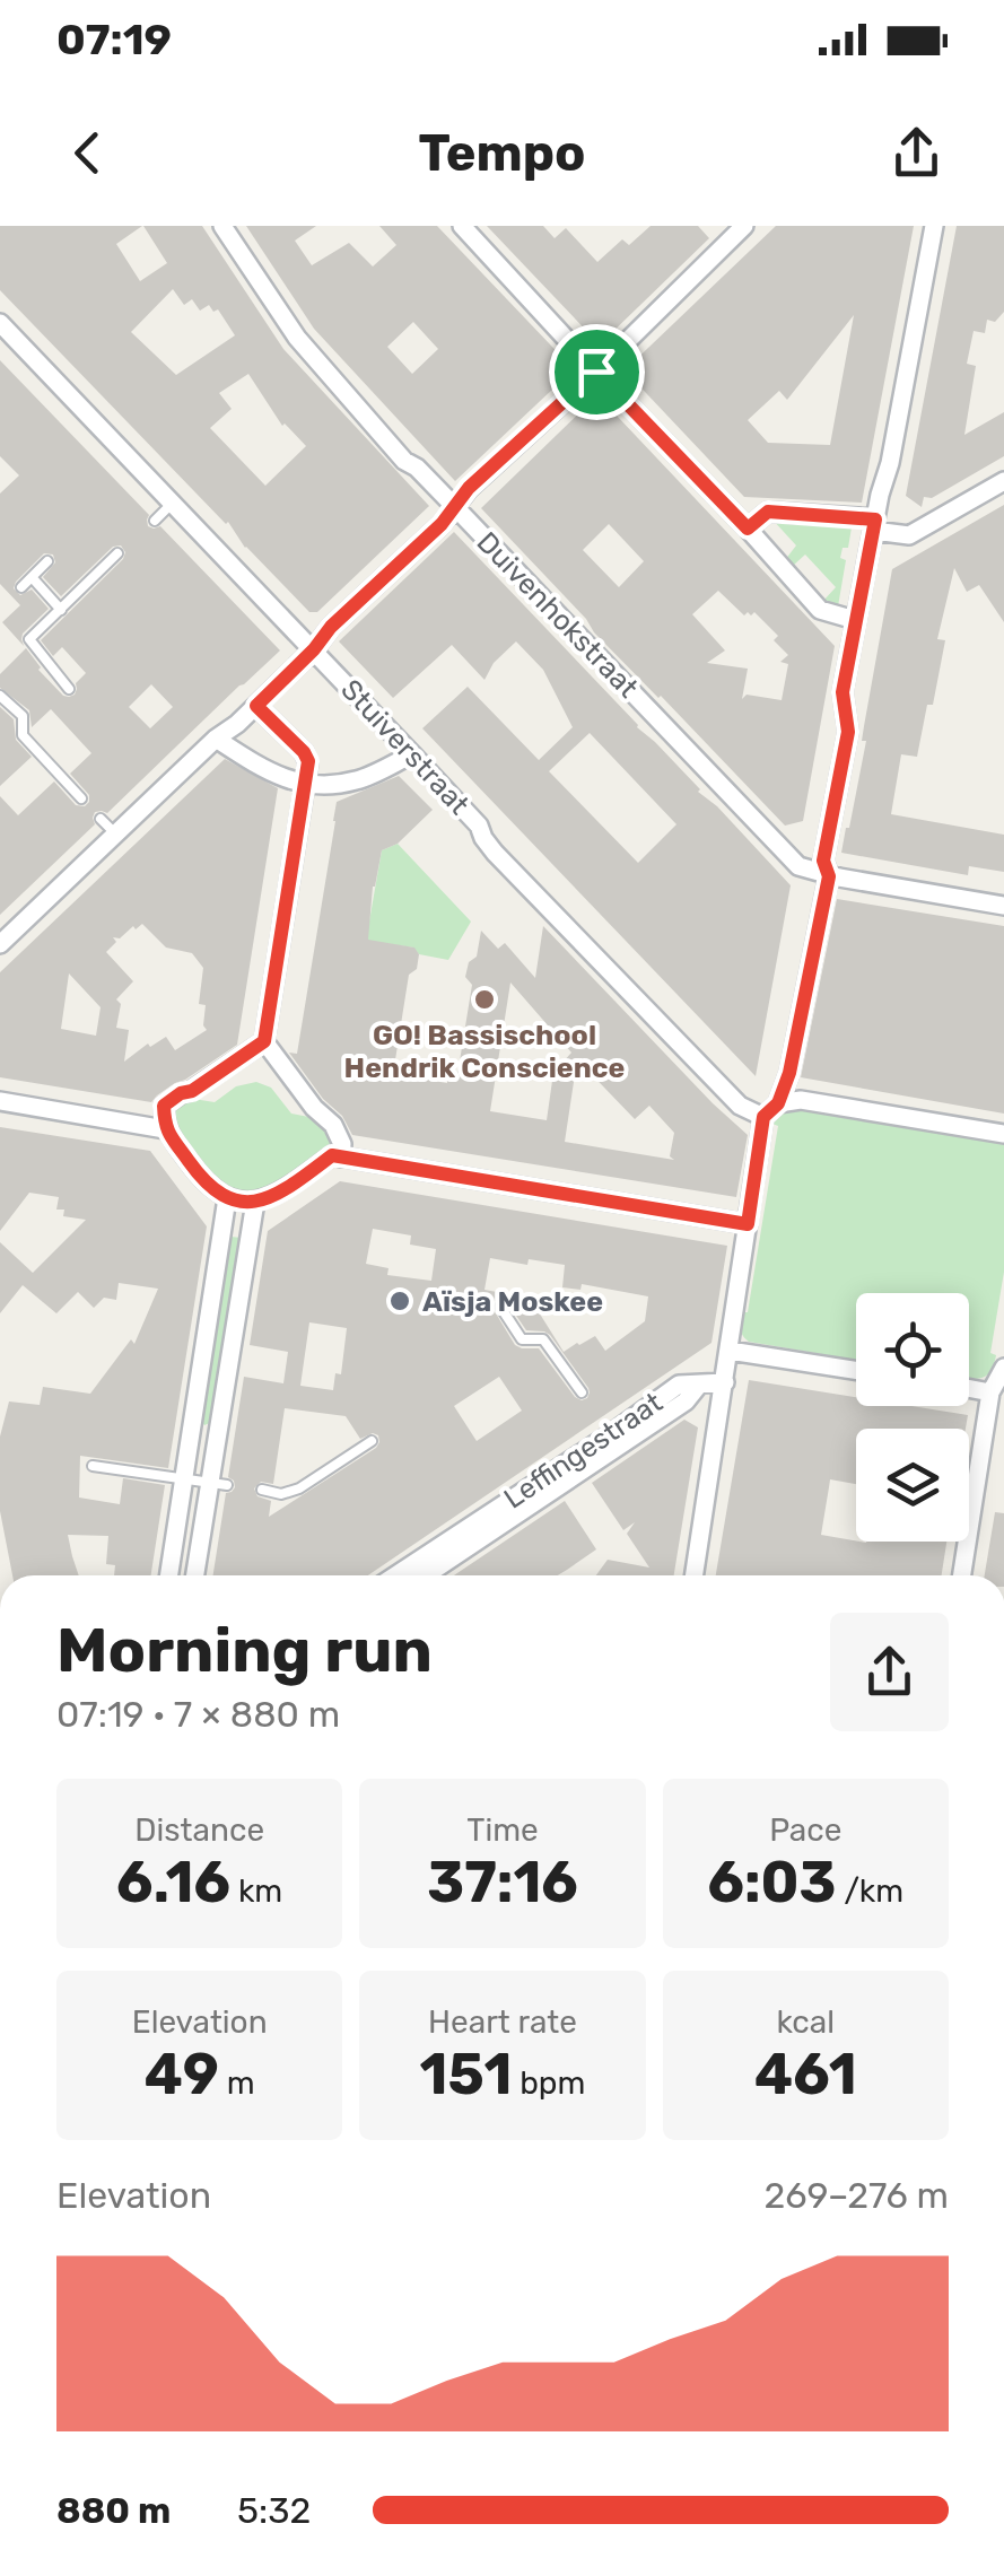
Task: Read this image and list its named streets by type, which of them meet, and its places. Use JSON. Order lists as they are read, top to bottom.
{
  "streets": {
    "street": ["Duivenhokstraat", "Stuiverstraat", "Leffingestraat"]
  },
  "places": ["GO! Bassischool Hendrik Conscience", "Aïsja Moskee"],
  "page": {
    "status": "07:19",
    "header": "Tempo",
    "heading": ["Morning run", "07:19 · 7 × 880 m"],
    "stats": [
      ["Distance", "6.16 km"],
      ["Time", "37:16"],
      ["Pace", "6:03 /km"],
      ["Elevation", "49 m"],
      ["Heart rate", "151 bpm"],
      ["kcal", "461"]
    ],
    "chart": ["Elevation", "269–276 m"],
    "list": [
      {
        "name": "880 m",
        "note": "5:32"
      }
    ]
  }
}
